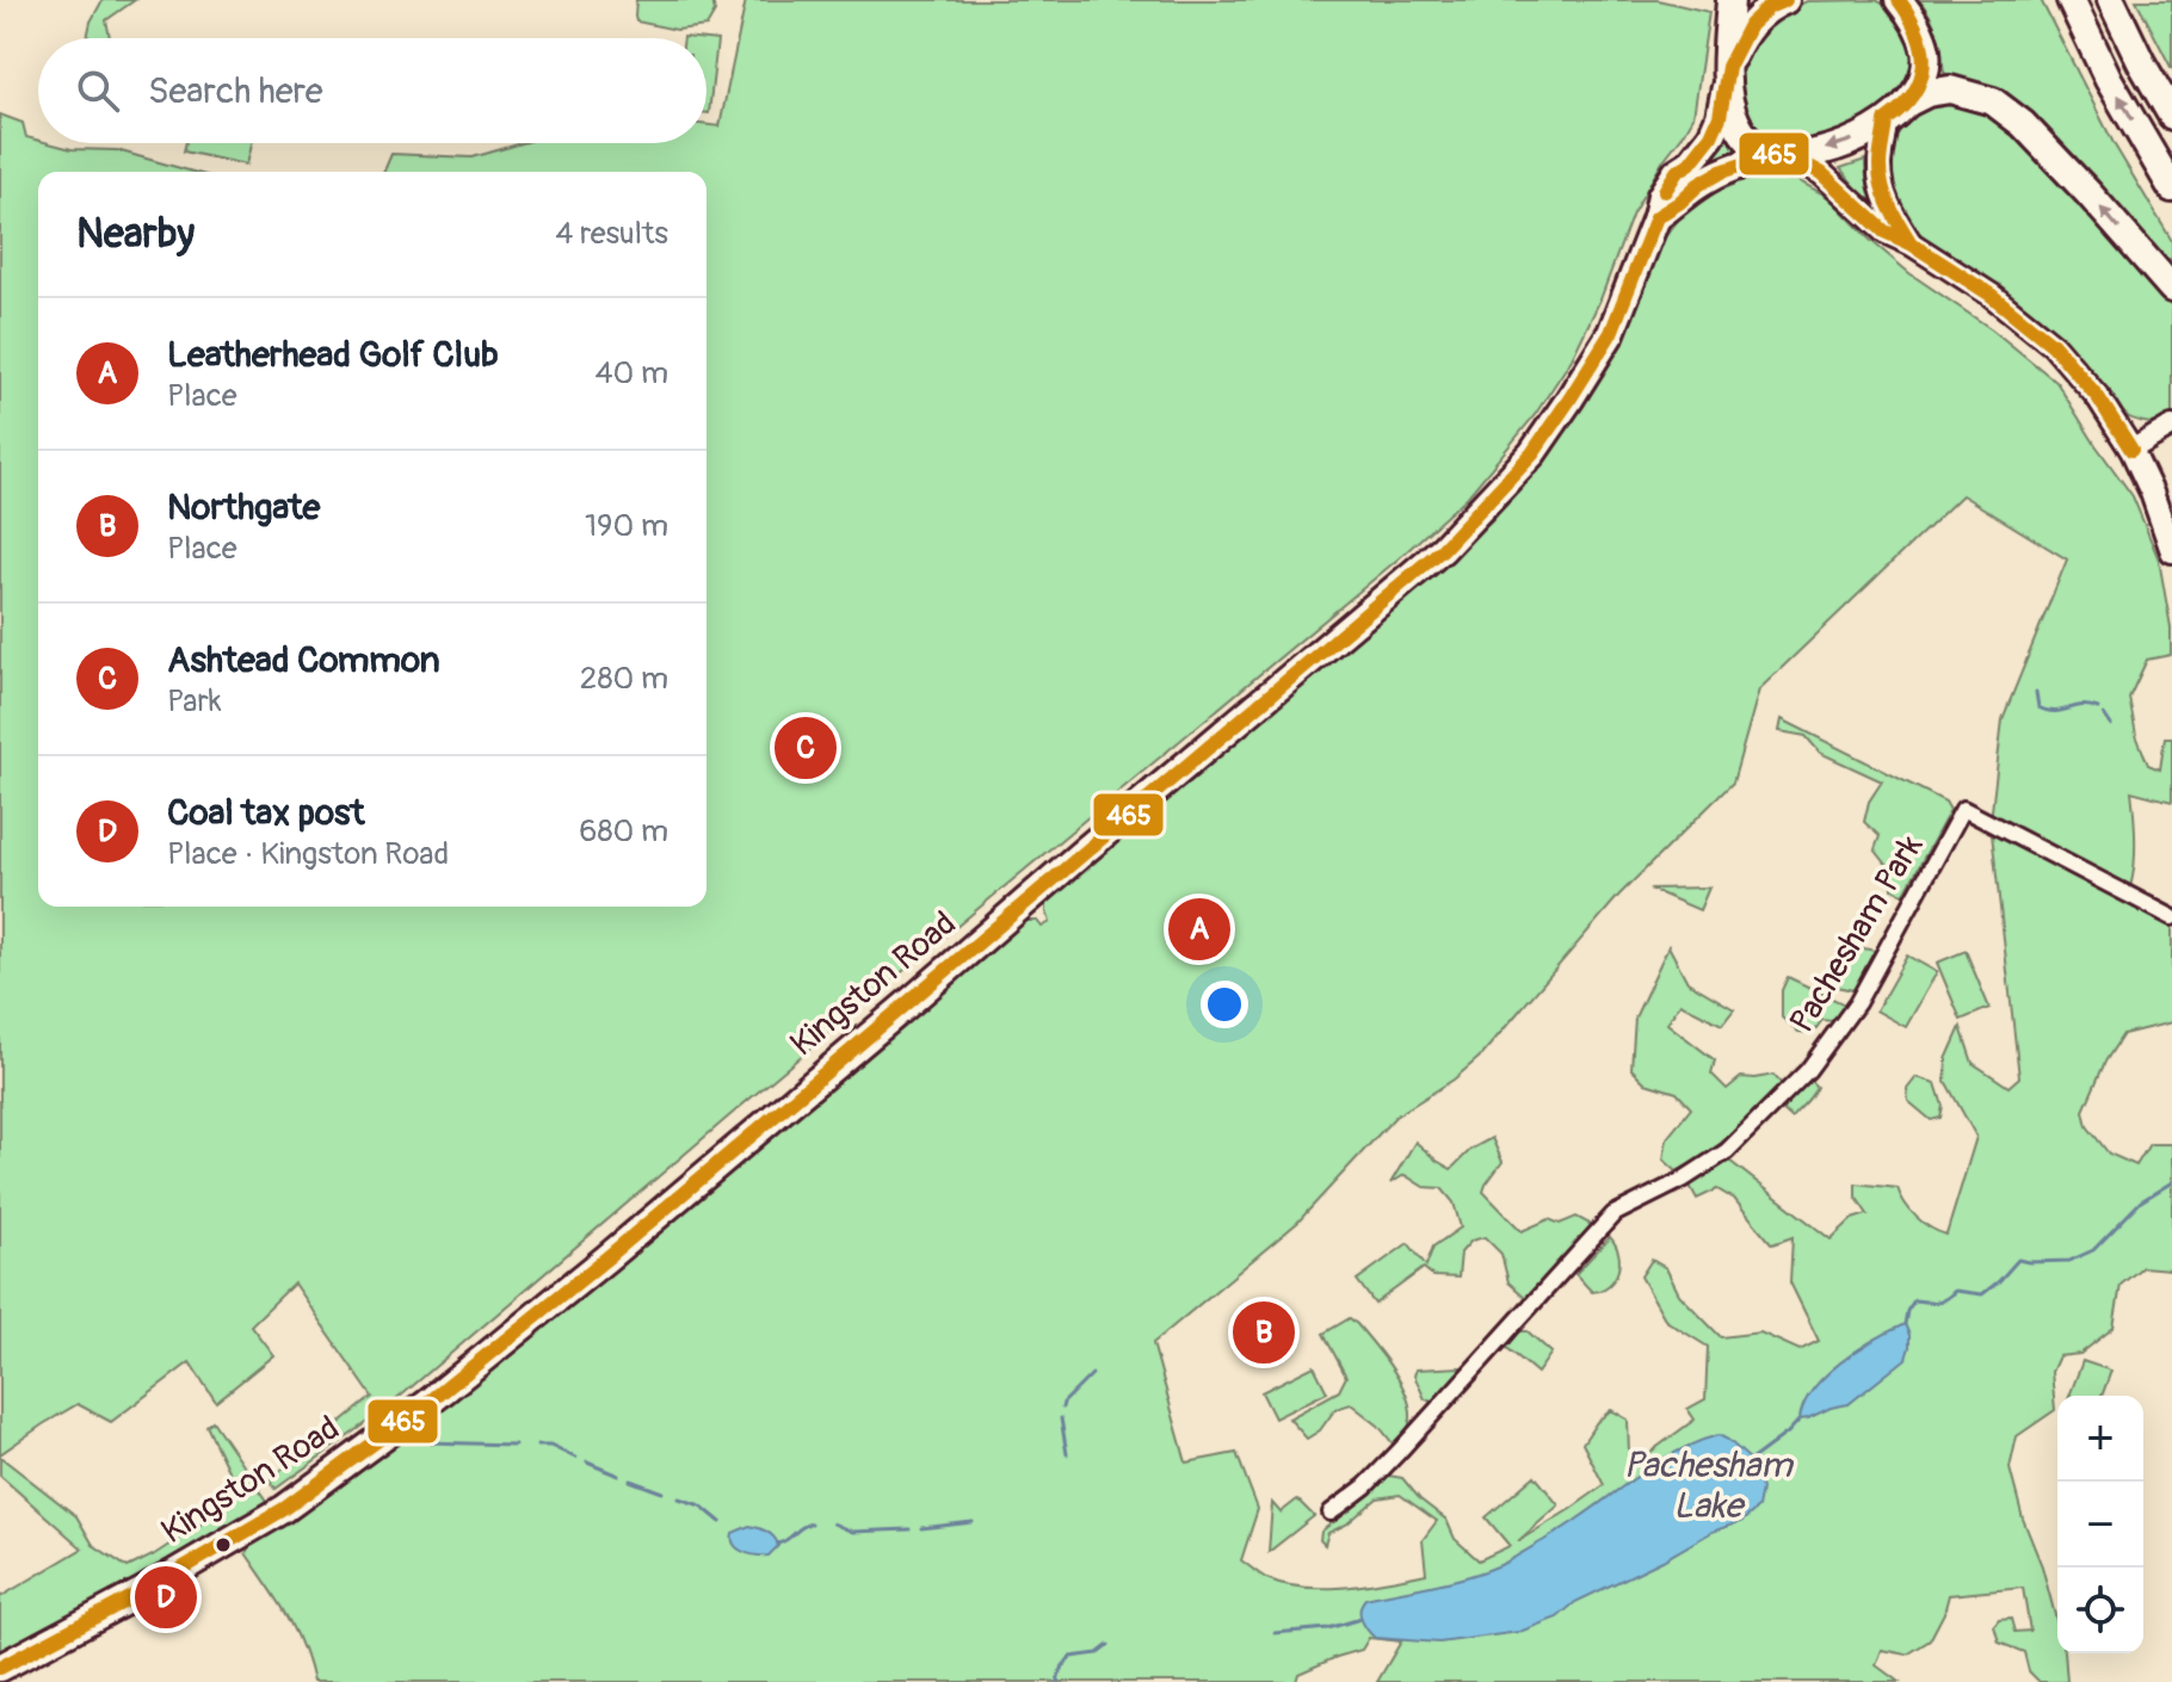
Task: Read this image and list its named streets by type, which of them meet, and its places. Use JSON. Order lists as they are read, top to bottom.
{
  "streets": {
    "highway": ["Kingston Road"],
    "street": ["Pachesham Park"]
  },
  "water": ["Pachesham Lake"],
  "lines": ["transit line 465"],
  "page": {
    "search": "Search here",
    "heading": ["Nearby", "4 results"],
    "list": [
      {
        "mark": "A",
        "name": "Leatherhead Golf Club",
        "note": "Place",
        "value": "40 m"
      },
      {
        "mark": "B",
        "name": "Northgate",
        "note": "Place",
        "value": "190 m"
      },
      {
        "mark": "C",
        "name": "Ashtead Common",
        "note": "Park",
        "value": "280 m"
      },
      {
        "mark": "D",
        "name": "Coal tax post",
        "note": "Place · Kingston Road",
        "value": "680 m"
      }
    ],
    "pins": [
      "C",
      "A",
      "B",
      "D"
    ],
    "map_buttons": ["+", "−"]
  }
}
